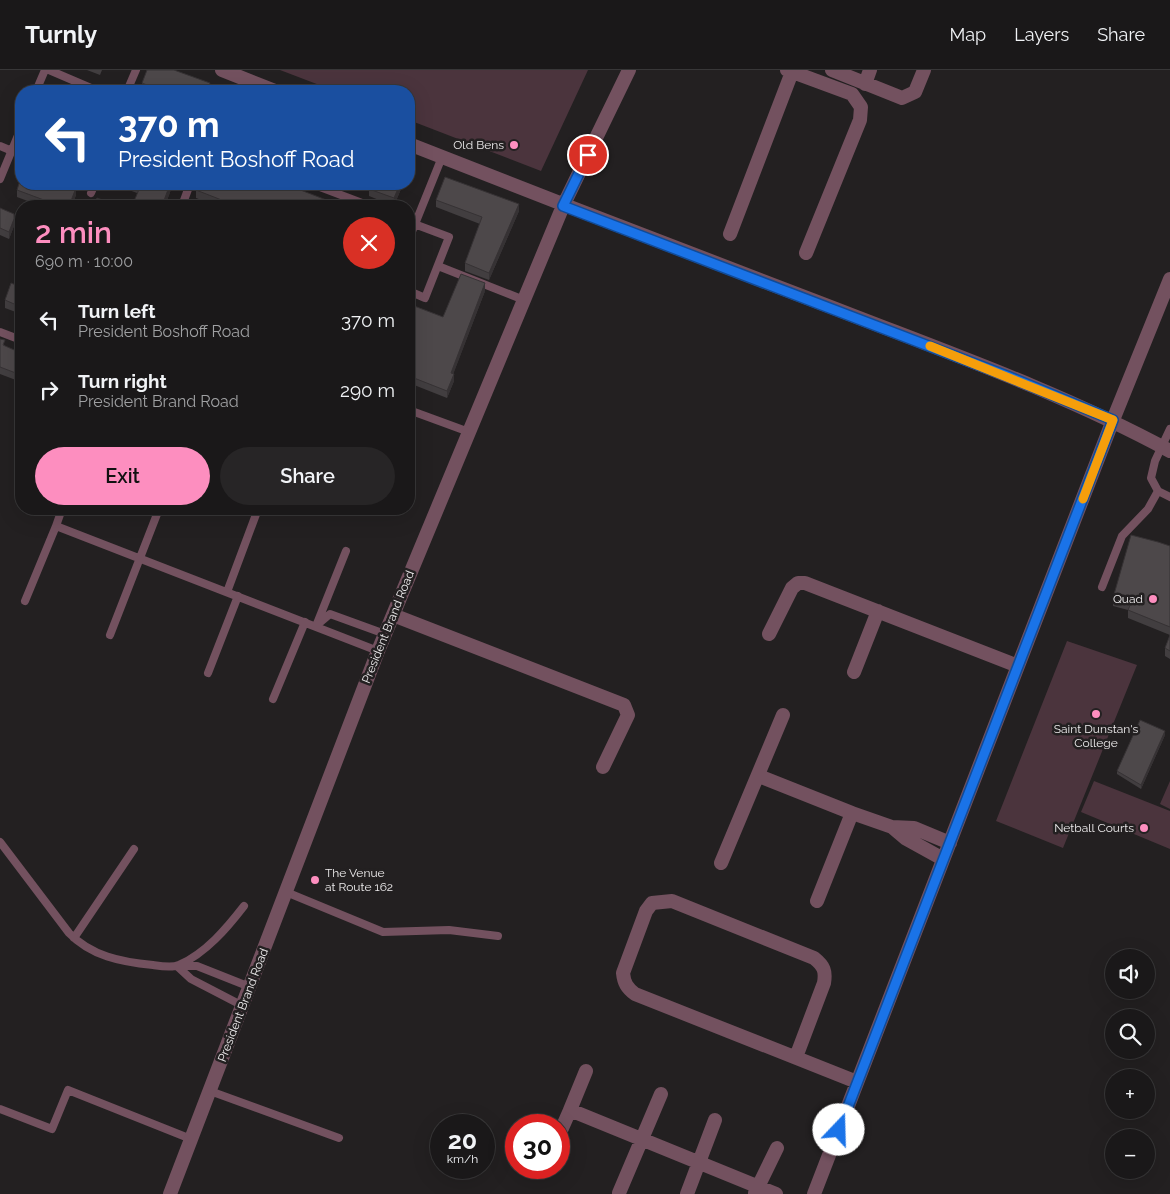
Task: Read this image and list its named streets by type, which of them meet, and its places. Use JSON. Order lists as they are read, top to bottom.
{
  "streets": {
    "street": ["President Brand Road"]
  },
  "places": [
    "Old Bens",
    "Quad",
    "Saint Dunstan's College",
    "Netball Courts",
    "The Venue at Route 162"
  ],
  "page": {
    "header": "Turnly",
    "nav": ["Map", "Layers", "Share"],
    "turn": ["370 m", "President Boshoff Road"],
    "heading": ["2 min", "690 m · 10:00"],
    "list": [
      {
        "name": "Turn left",
        "note": "President Boshoff Road",
        "value": "370 m"
      },
      {
        "name": "Turn right",
        "note": "President Brand Road",
        "value": "290 m"
      }
    ],
    "buttons": ["Exit", "Share"],
    "map_buttons": ["+", "−"],
    "speed": "20 km/h",
    "limit": "30"
  }
}
